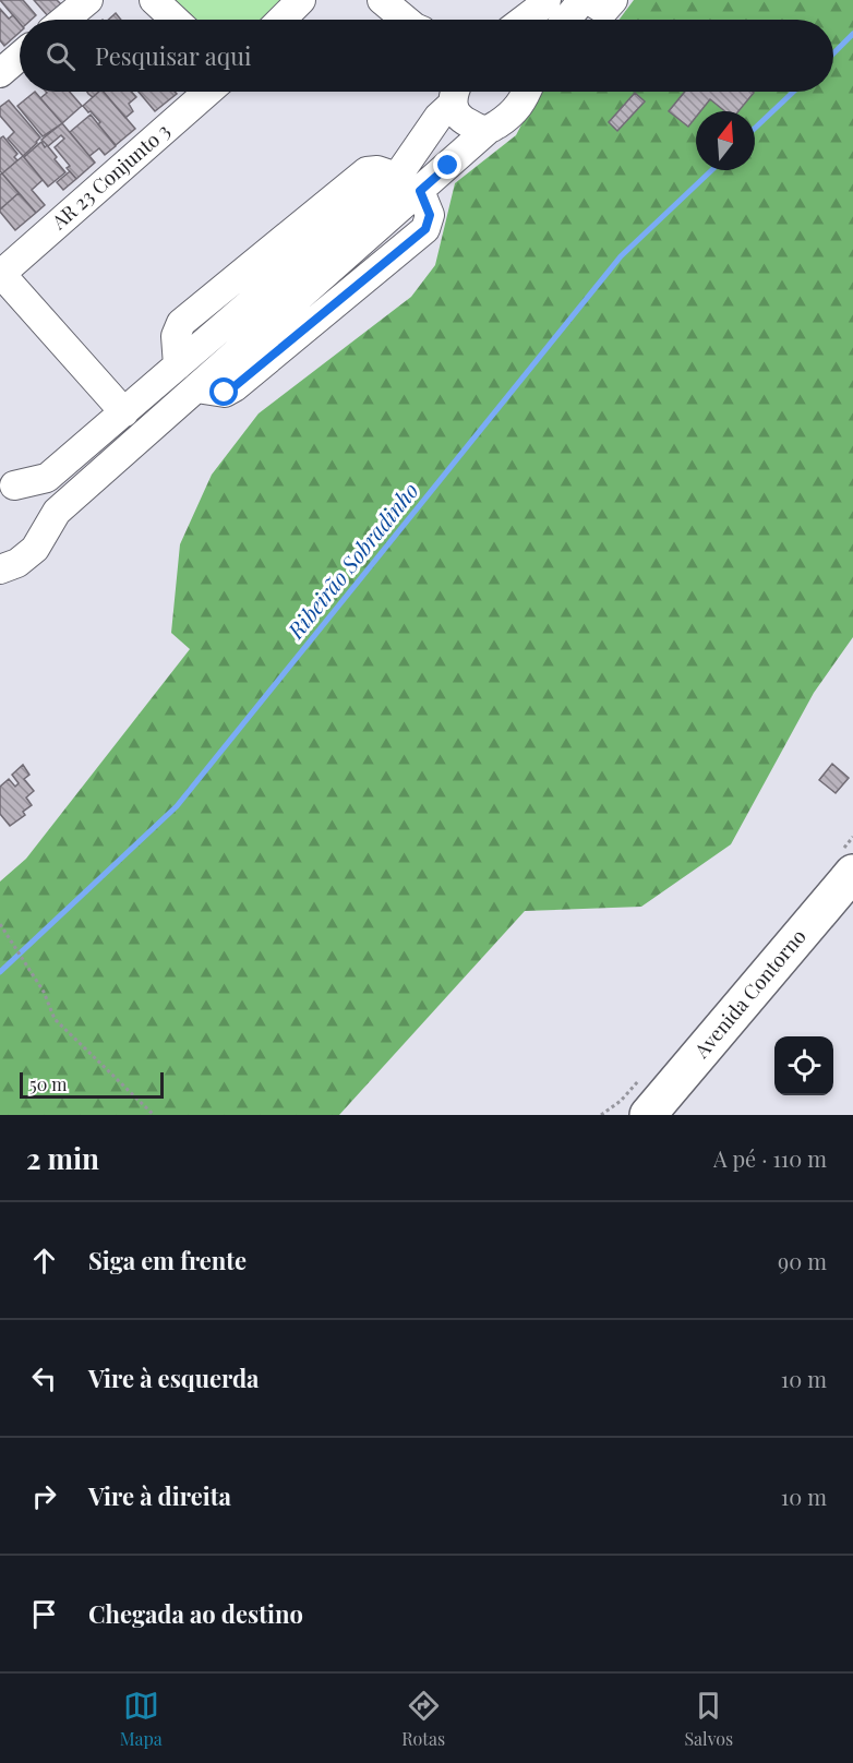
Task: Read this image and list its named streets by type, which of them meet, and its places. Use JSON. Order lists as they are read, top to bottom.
{
  "streets": {
    "main road": ["Avenida Contorno"],
    "street": ["AR 23 Conjunto 3"]
  },
  "water": ["Ribeirão Sobradinho"],
  "scale_bar": "50 m",
  "north": "top",
  "page": {
    "search": "Pesquisar aqui",
    "scale": "50 m",
    "heading": ["2 min", "A pé · 110 m"],
    "list": [
      ["Siga em frente", "90 m"],
      ["Vire à esquerda", "10 m"],
      ["Vire à direita", "10 m"],
      "Chegada ao destino"
    ],
    "nav": ["Mapa", "Rotas", "Salvos"]
  }
}
